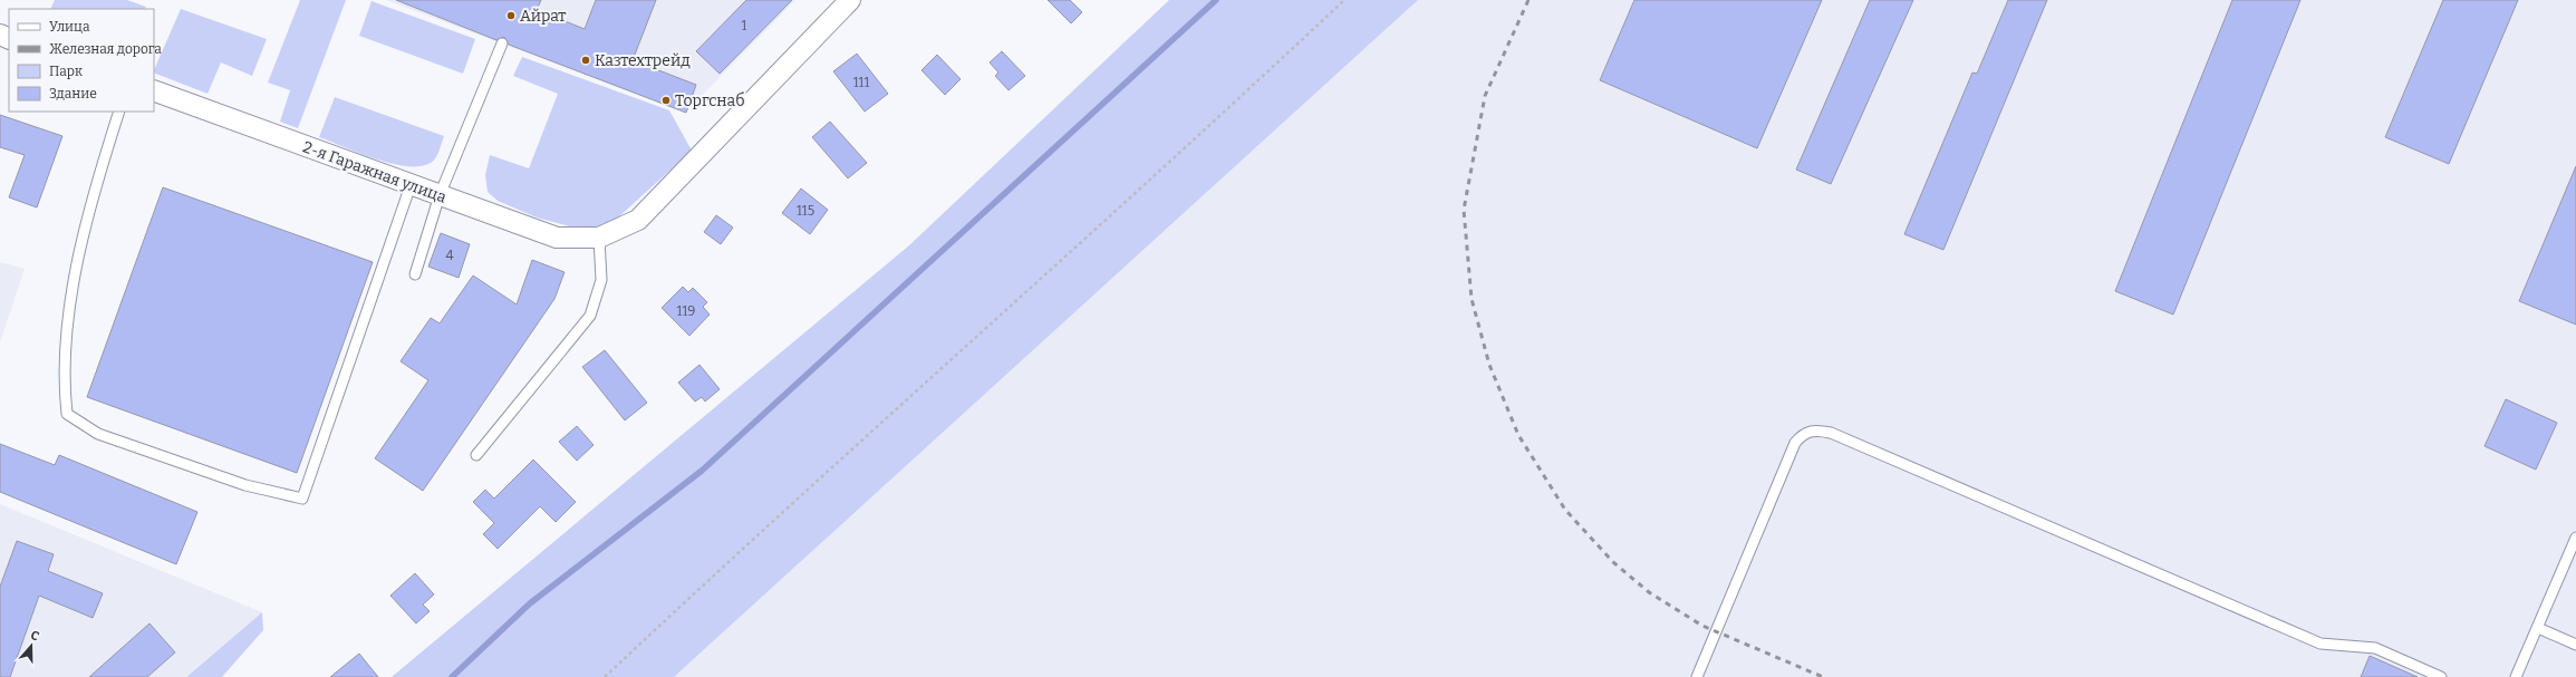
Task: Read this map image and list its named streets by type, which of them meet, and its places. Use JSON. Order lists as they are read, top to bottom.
{
  "streets": {
    "street": ["2-я Гаражная улица"]
  },
  "places": ["Айрат", "Казтехтрейд", "Торгснаб"],
  "house_numbers": [
    "1",
    "111",
    "115",
    "4",
    "119"
  ],
  "legend": [
    "Улица",
    "Железная дорога",
    "Парк",
    "Здание"
  ],
  "north": "top"
}
